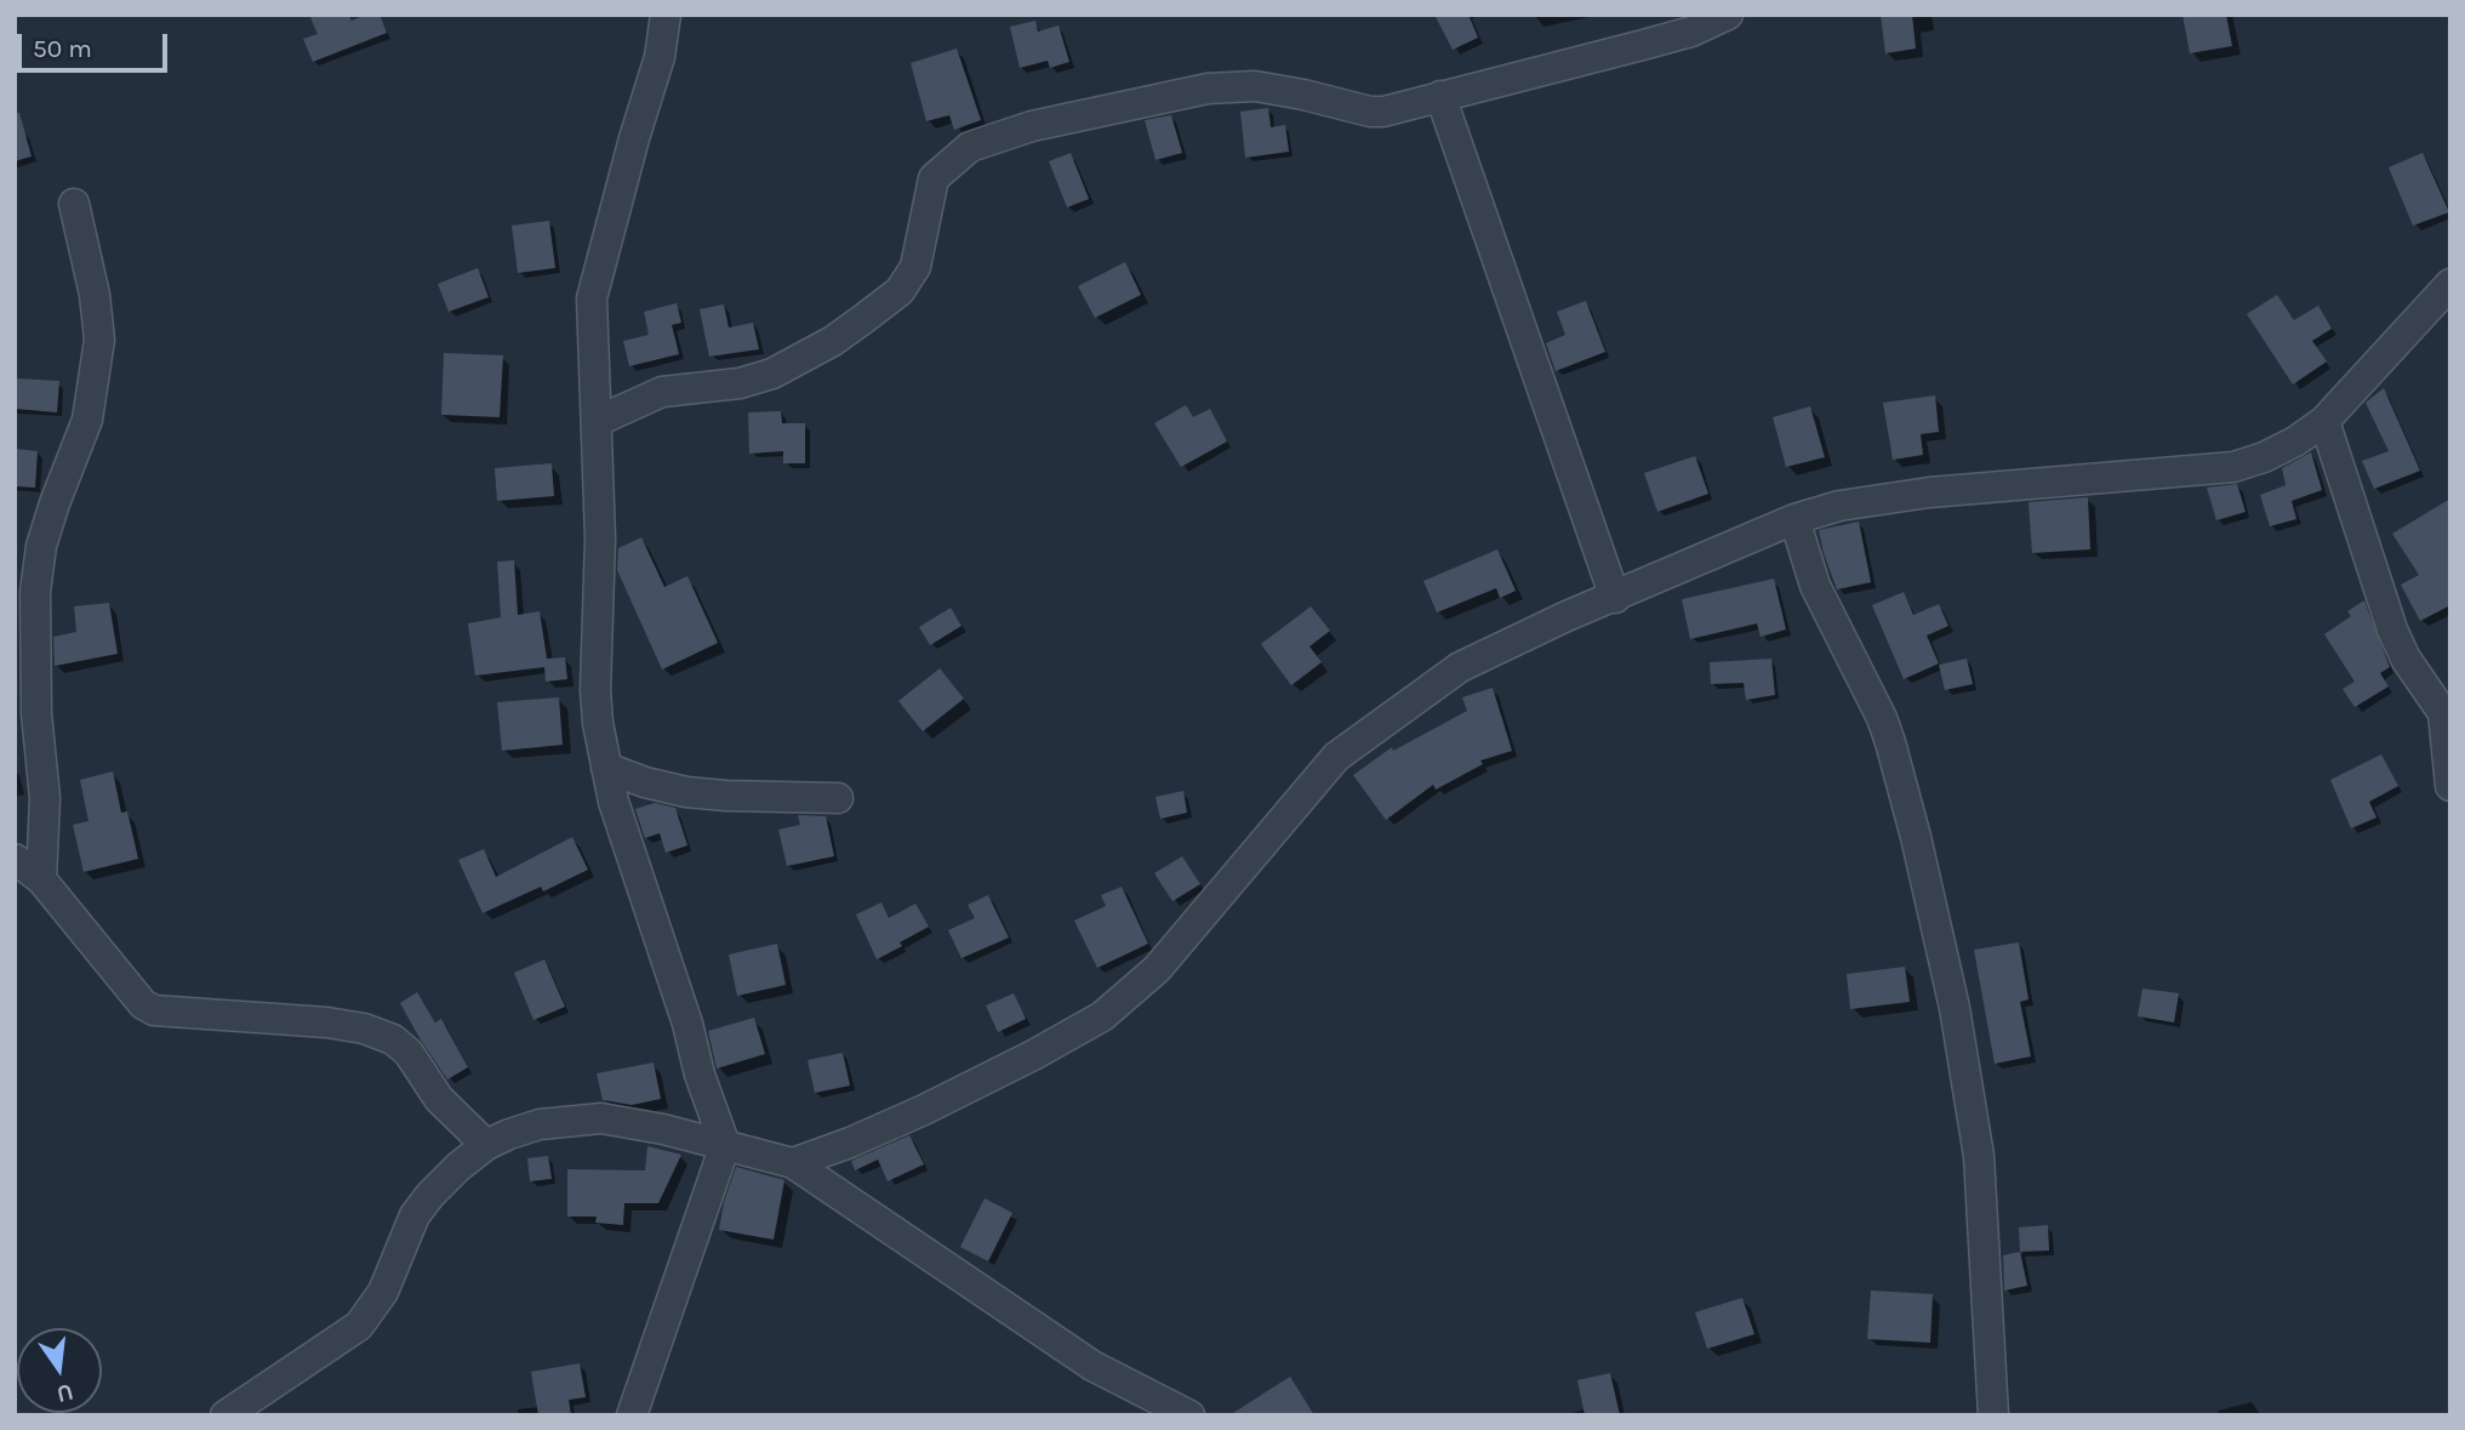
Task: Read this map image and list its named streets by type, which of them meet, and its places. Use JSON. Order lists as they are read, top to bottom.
{
  "scale_bar": "50 m",
  "north": "bottom"
}
